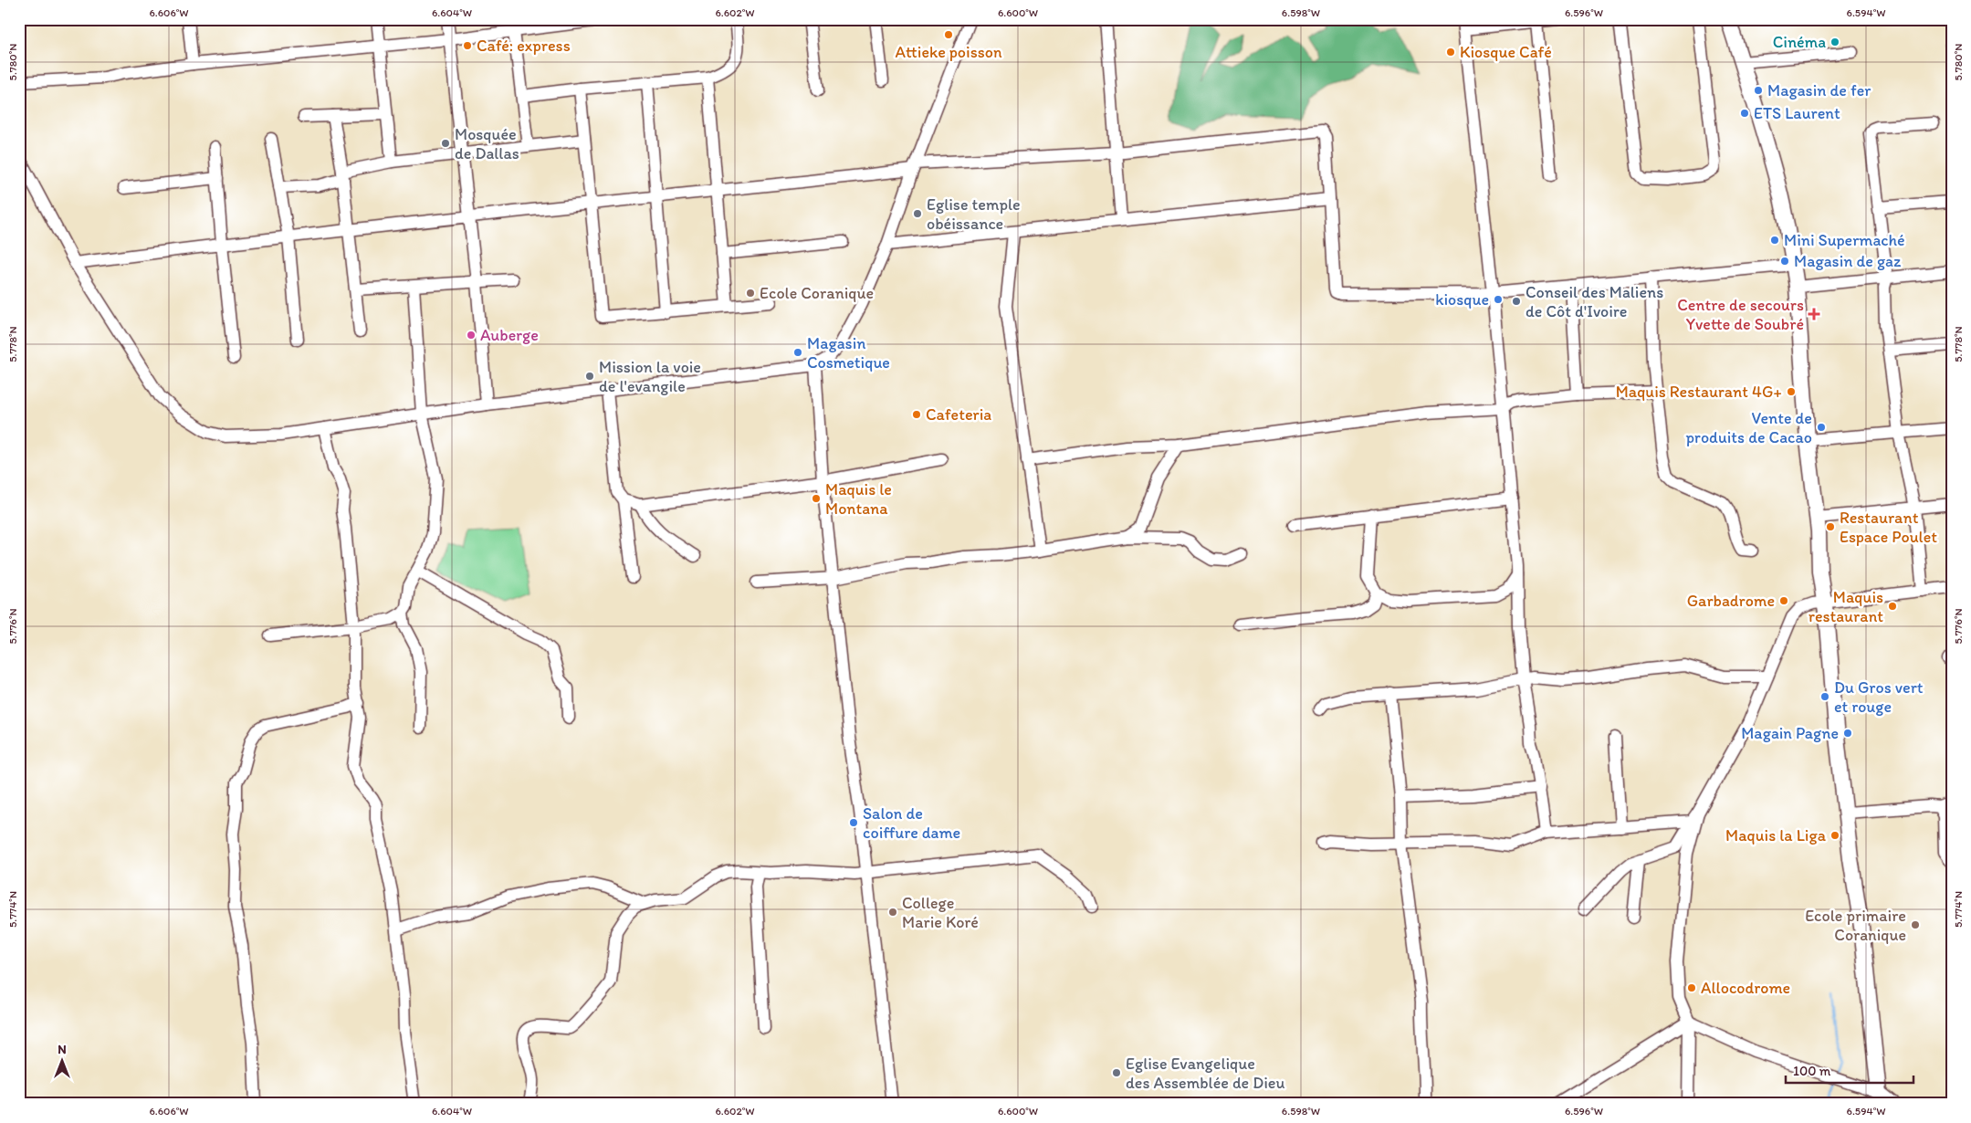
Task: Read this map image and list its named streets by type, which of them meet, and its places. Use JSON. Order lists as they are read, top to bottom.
{
  "places": {
    "other": [
      "Attieke poisson",
      "Cinéma",
      "Café: express",
      "Kiosque Café",
      "Magasin de fer",
      "ETS Laurent",
      "Mosquée de Dallas",
      "Eglise temple obéissance",
      "Mini Supermaché",
      "Magasin de gaz",
      "Ecole Coranique",
      "kiosque",
      "Conseil des Maliens de Côt d'Ivoire",
      "Auberge",
      "Magasin Cosmetique",
      "Mission la voie de l'evangile",
      "Maquis Restaurant 4G+",
      "Cafeteria",
      "Vente de produits de Cacao",
      "Maquis le Montana",
      "Restaurant Espace Poulet",
      "Garbadrome",
      "Maquis restaurant",
      "Du Gros vert et rouge",
      "Magain Pagne",
      "Salon de coiffure dame",
      "Maquis la Liga",
      "College Marie Koré",
      "Ecole primaire Coranique",
      "Allocodrome",
      "Eglise Evangelique des Assemblée de Dieu"
    ],
    "health": ["Centre de secours Yvette de Soubré"]
  },
  "scale_bar": "100 m",
  "north": "top",
  "coordinates": [
    "6.606°W",
    "6.604°W",
    "6.602°W",
    "6.600°W",
    "6.598°W",
    "6.596°W",
    "6.594°W",
    "5.780°N",
    "5.778°N",
    "5.776°N",
    "5.774°N"
  ]
}
